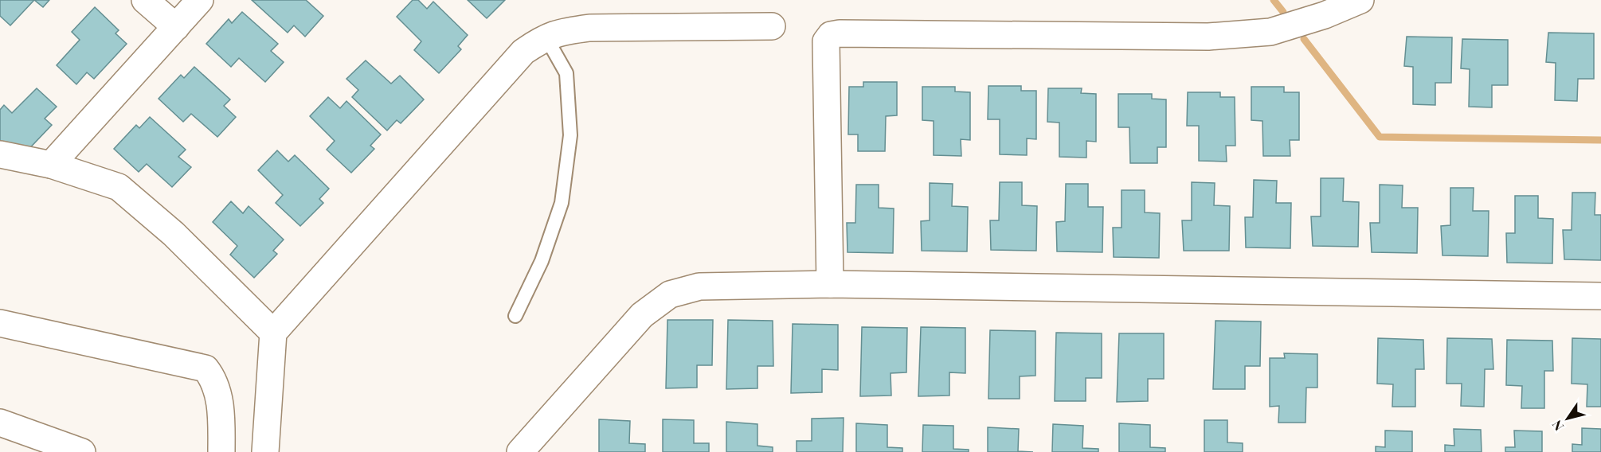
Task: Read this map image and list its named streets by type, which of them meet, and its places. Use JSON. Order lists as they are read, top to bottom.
{
  "north": "bottom left"
}
